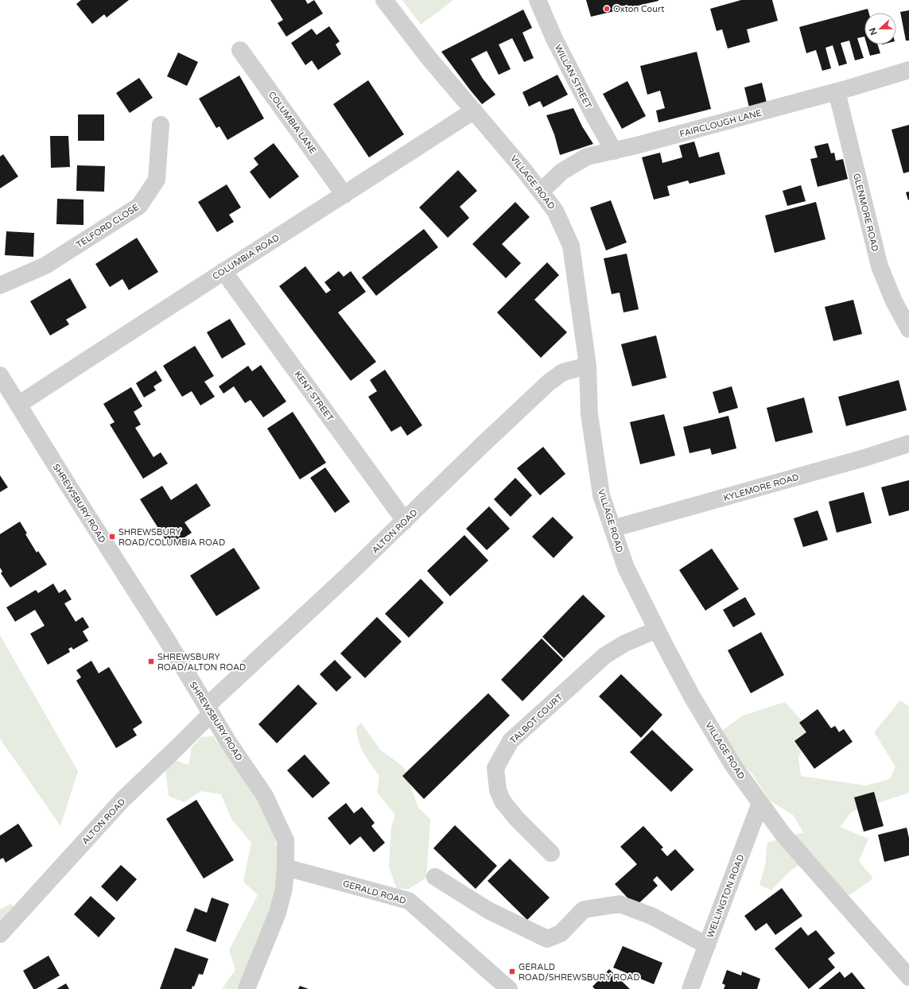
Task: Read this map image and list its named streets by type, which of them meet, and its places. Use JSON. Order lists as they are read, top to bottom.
{
  "streets": {
    "street": [
      "WILLAN STREET",
      "COLUMBIA LANE",
      "FAIRCLOUGH LANE",
      "VILLAGE ROAD",
      "GLENMORE ROAD",
      "TELFORD CLOSE",
      "COLUMBIA ROAD",
      "KENT STREET",
      "KYLEMORE ROAD",
      "SHREWSBURY ROAD",
      "ALTON ROAD",
      "TALBOT COURT",
      "GERALD ROAD",
      "WELLINGTON ROAD"
    ]
  },
  "crossings": [
    ["WILLAN STREET", "FAIRCLOUGH LANE"],
    ["COLUMBIA LANE", "COLUMBIA ROAD"],
    ["FAIRCLOUGH LANE", "VILLAGE ROAD"],
    ["FAIRCLOUGH LANE", "GLENMORE ROAD"],
    ["VILLAGE ROAD", "COLUMBIA ROAD"],
    ["VILLAGE ROAD", "KYLEMORE ROAD"],
    ["VILLAGE ROAD", "ALTON ROAD"],
    ["VILLAGE ROAD", "TALBOT COURT"],
    ["VILLAGE ROAD", "WELLINGTON ROAD"],
    ["COLUMBIA ROAD", "KENT STREET"],
    ["COLUMBIA ROAD", "SHREWSBURY ROAD"],
    ["KENT STREET", "ALTON ROAD"],
    ["SHREWSBURY ROAD", "ALTON ROAD"],
    ["SHREWSBURY ROAD", "GERALD ROAD"]
  ],
  "places": {
    "other": ["Oxton Court"],
    "transit": ["SHREWSBURY ROAD/COLUMBIA ROAD", "SHREWSBURY ROAD/ALTON ROAD", "GERALD ROAD/SHREWSBURY ROAD"]
  },
  "north": "left"
}
